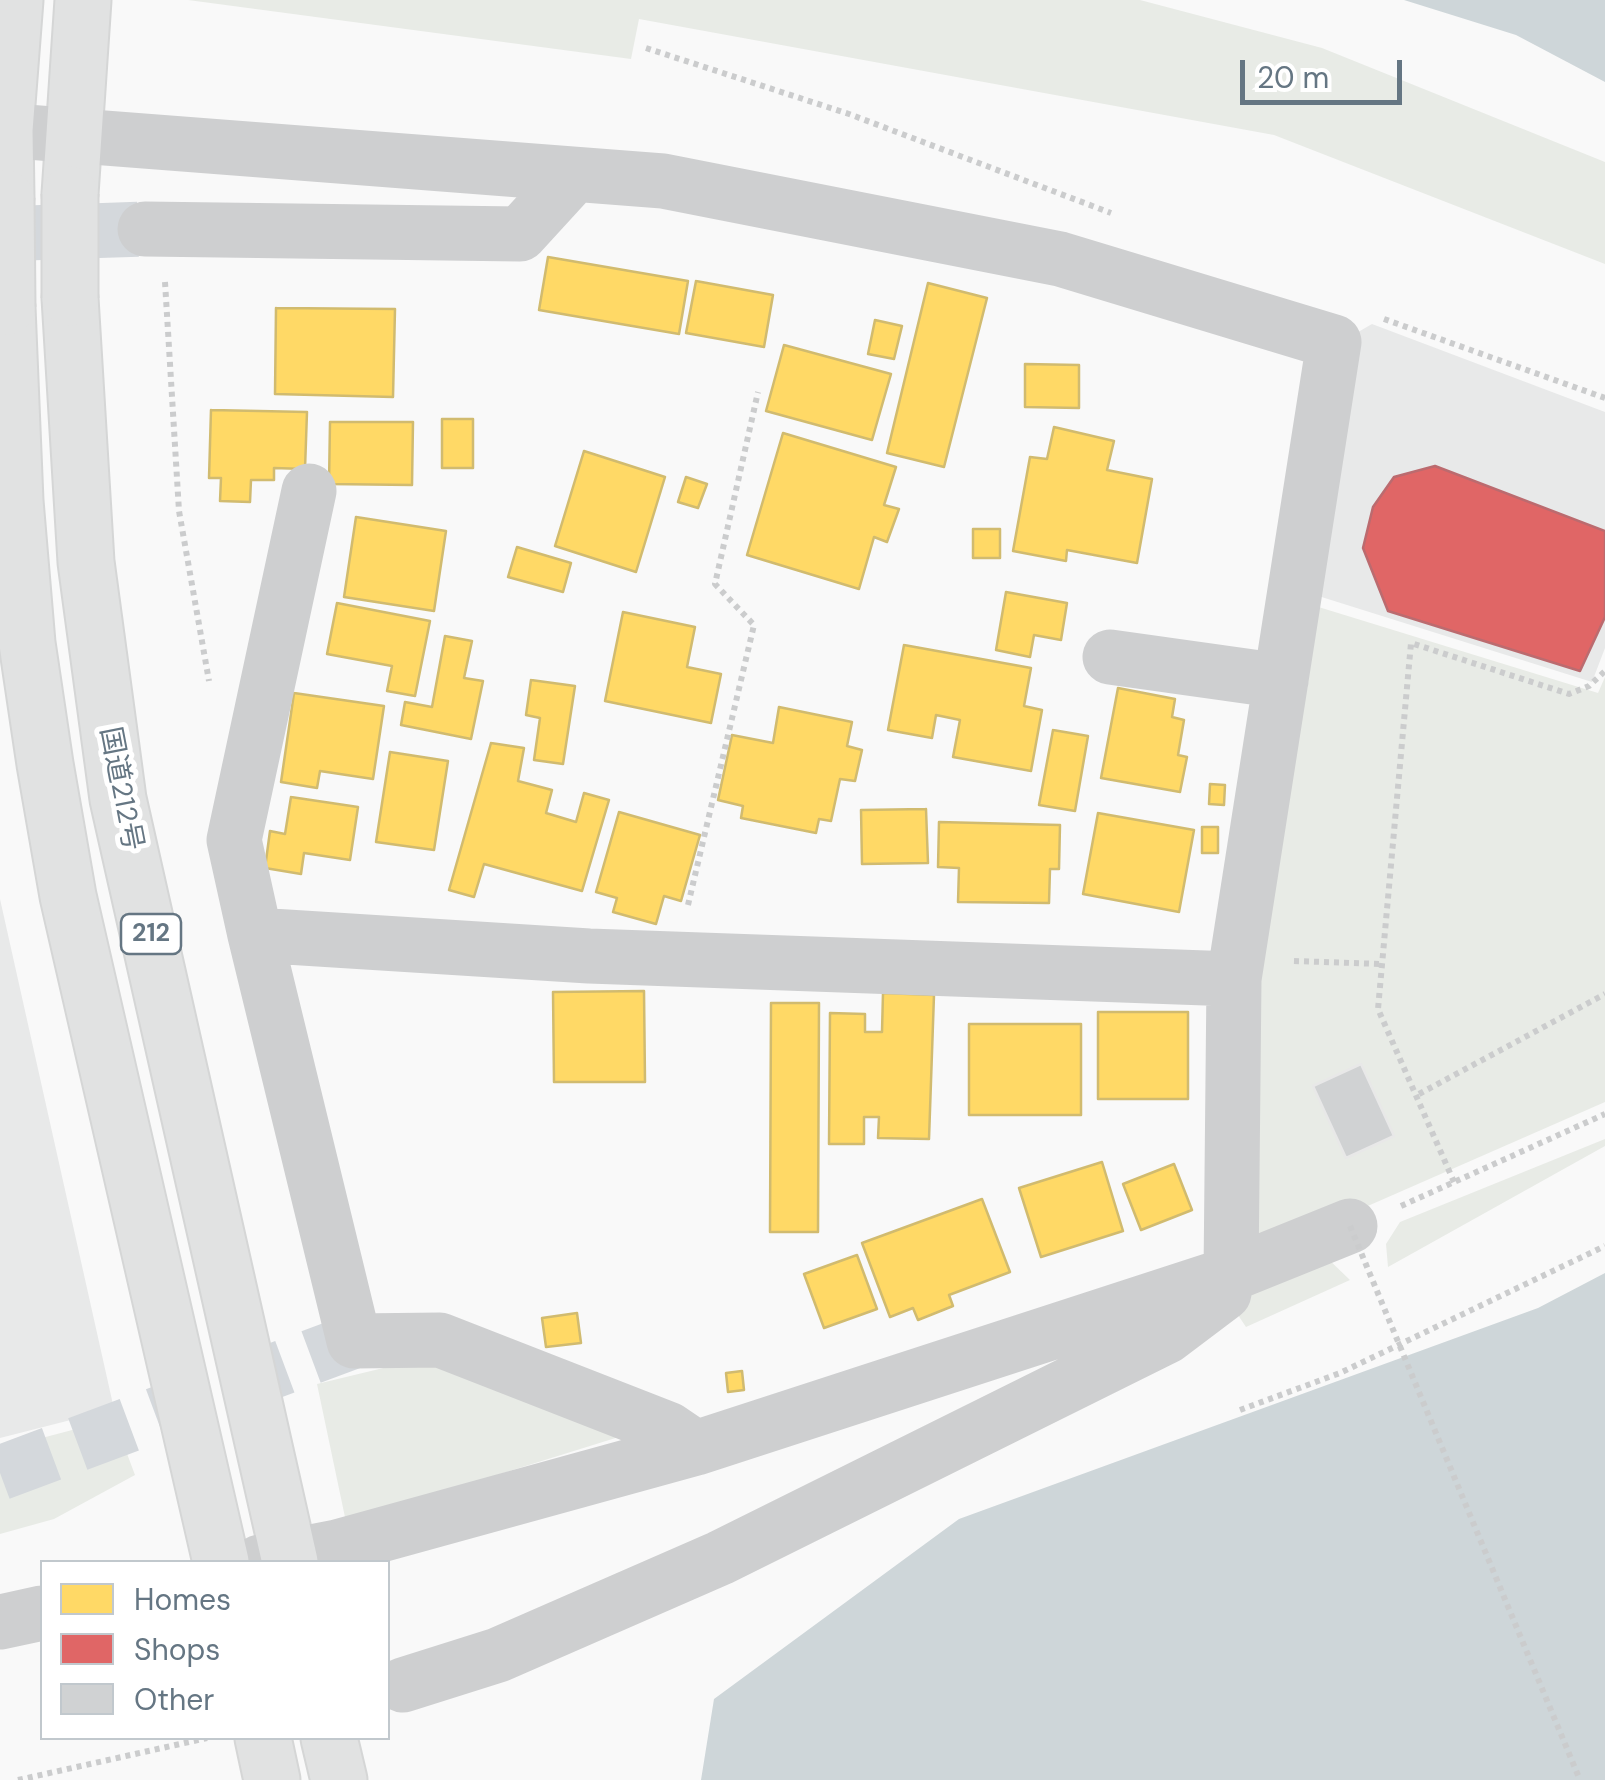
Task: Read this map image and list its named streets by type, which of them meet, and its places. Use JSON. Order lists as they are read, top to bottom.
{
  "streets": {
    "highway": ["国道212号", "212"]
  },
  "legend": ["Homes", "Shops", "Other"],
  "scale_bar": "20 m"
}
